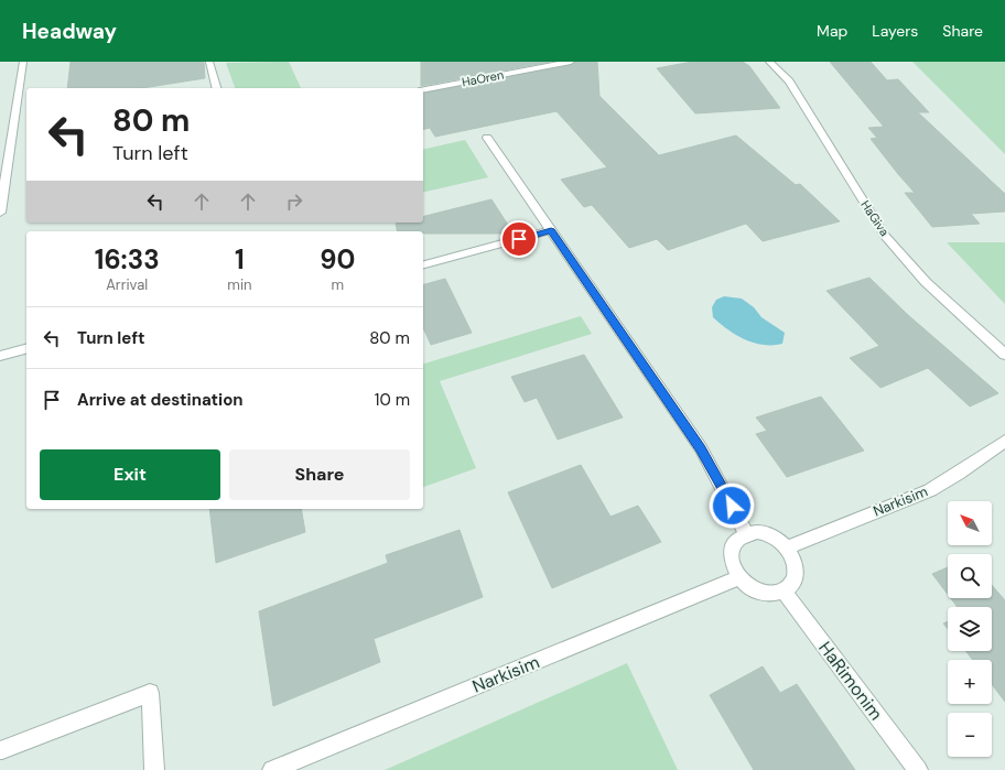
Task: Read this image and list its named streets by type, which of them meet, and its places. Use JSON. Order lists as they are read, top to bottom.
{
  "streets": {
    "street": [
      "HaOren",
      "HaGiva",
      "Narkisim",
      "HaRimonim"
    ]
  },
  "crossings": [
    ["Narkisim", "HaRimonim"]
  ],
  "north": "top left",
  "page": {
    "header": "Headway",
    "nav": ["Map", "Layers", "Share"],
    "turn": ["80 m", "Turn left"],
    "eta": [
      "16:33",
      "Arrival",
      "1",
      "min",
      "90",
      "m"
    ],
    "list": [
      {
        "name": "Turn left",
        "value": "80 m"
      },
      {
        "name": "Arrive at destination",
        "value": "10 m"
      }
    ],
    "buttons": ["Exit", "Share"],
    "map_buttons": ["+", "−"]
  }
}
